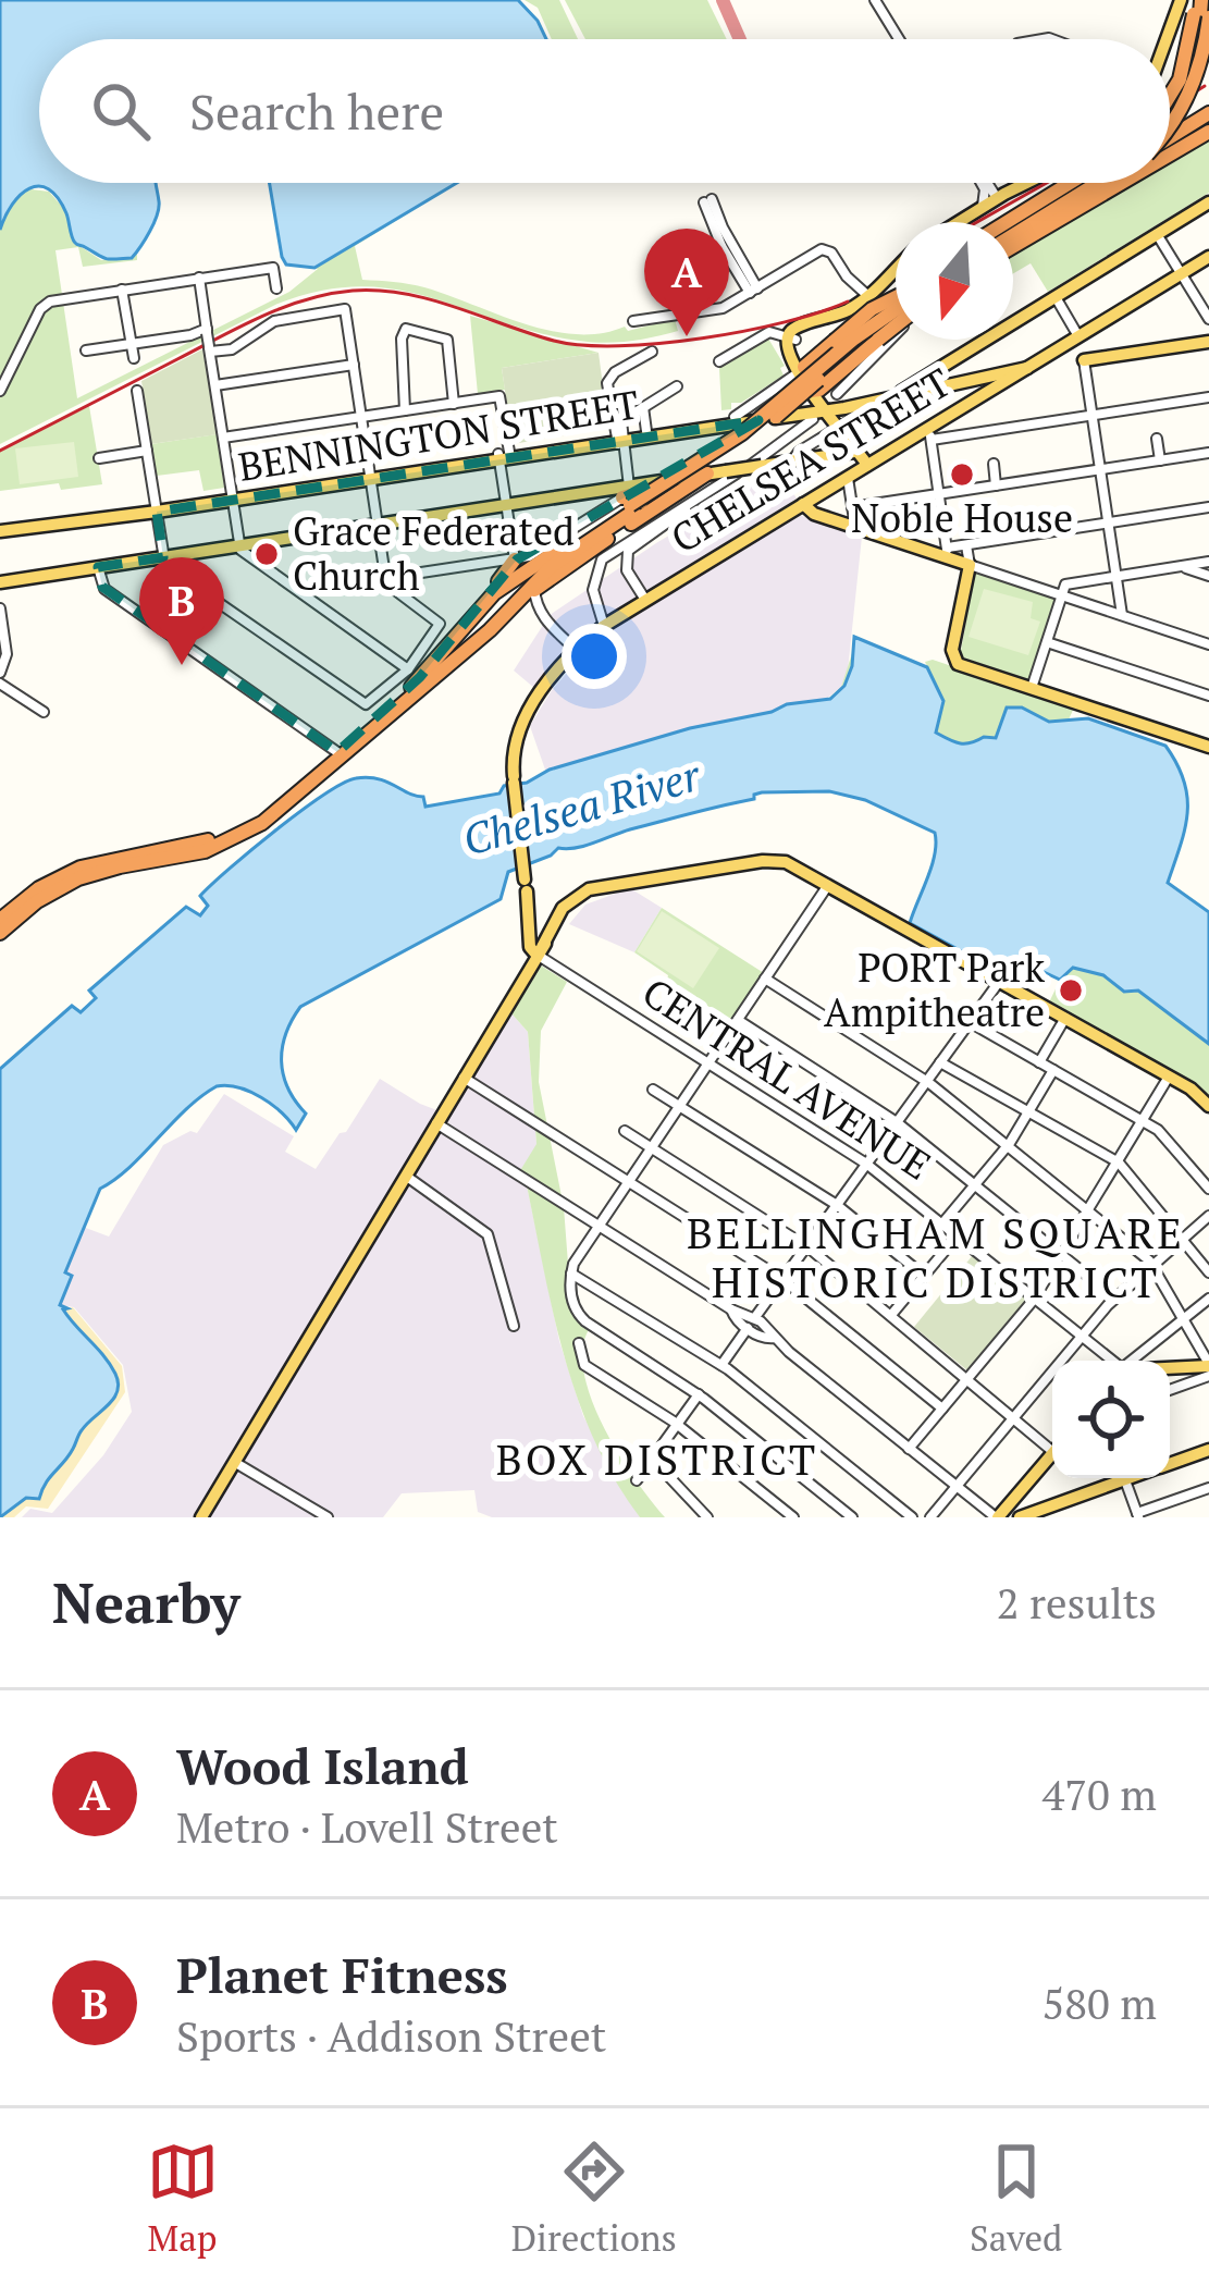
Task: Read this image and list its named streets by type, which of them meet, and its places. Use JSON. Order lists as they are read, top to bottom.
{
  "streets": {
    "main road": ["BENNINGTON STREET", "CHELSEA STREET"],
    "street": ["CENTRAL AVENUE"]
  },
  "crossings": [
    ["BENNINGTON STREET", "CHELSEA STREET"],
    ["CHELSEA STREET", "CENTRAL AVENUE"]
  ],
  "districts": ["BELLINGHAM SQUARE HISTORIC DISTRICT", "BOX DISTRICT"],
  "water": ["Chelsea River"],
  "places": ["Noble House", "Grace Federated Church", "PORT Park Ampitheatre"],
  "north": "bottom",
  "page": {
    "search": "Search here",
    "pins": ["A", "B"],
    "heading": ["Nearby", "2 results"],
    "list": [
      {
        "mark": "A",
        "name": "Wood Island",
        "note": "Metro · Lovell Street",
        "value": "470 m"
      },
      {
        "mark": "B",
        "name": "Planet Fitness",
        "note": "Sports · Addison Street",
        "value": "580 m"
      }
    ],
    "nav": ["Map", "Directions", "Saved"]
  }
}
